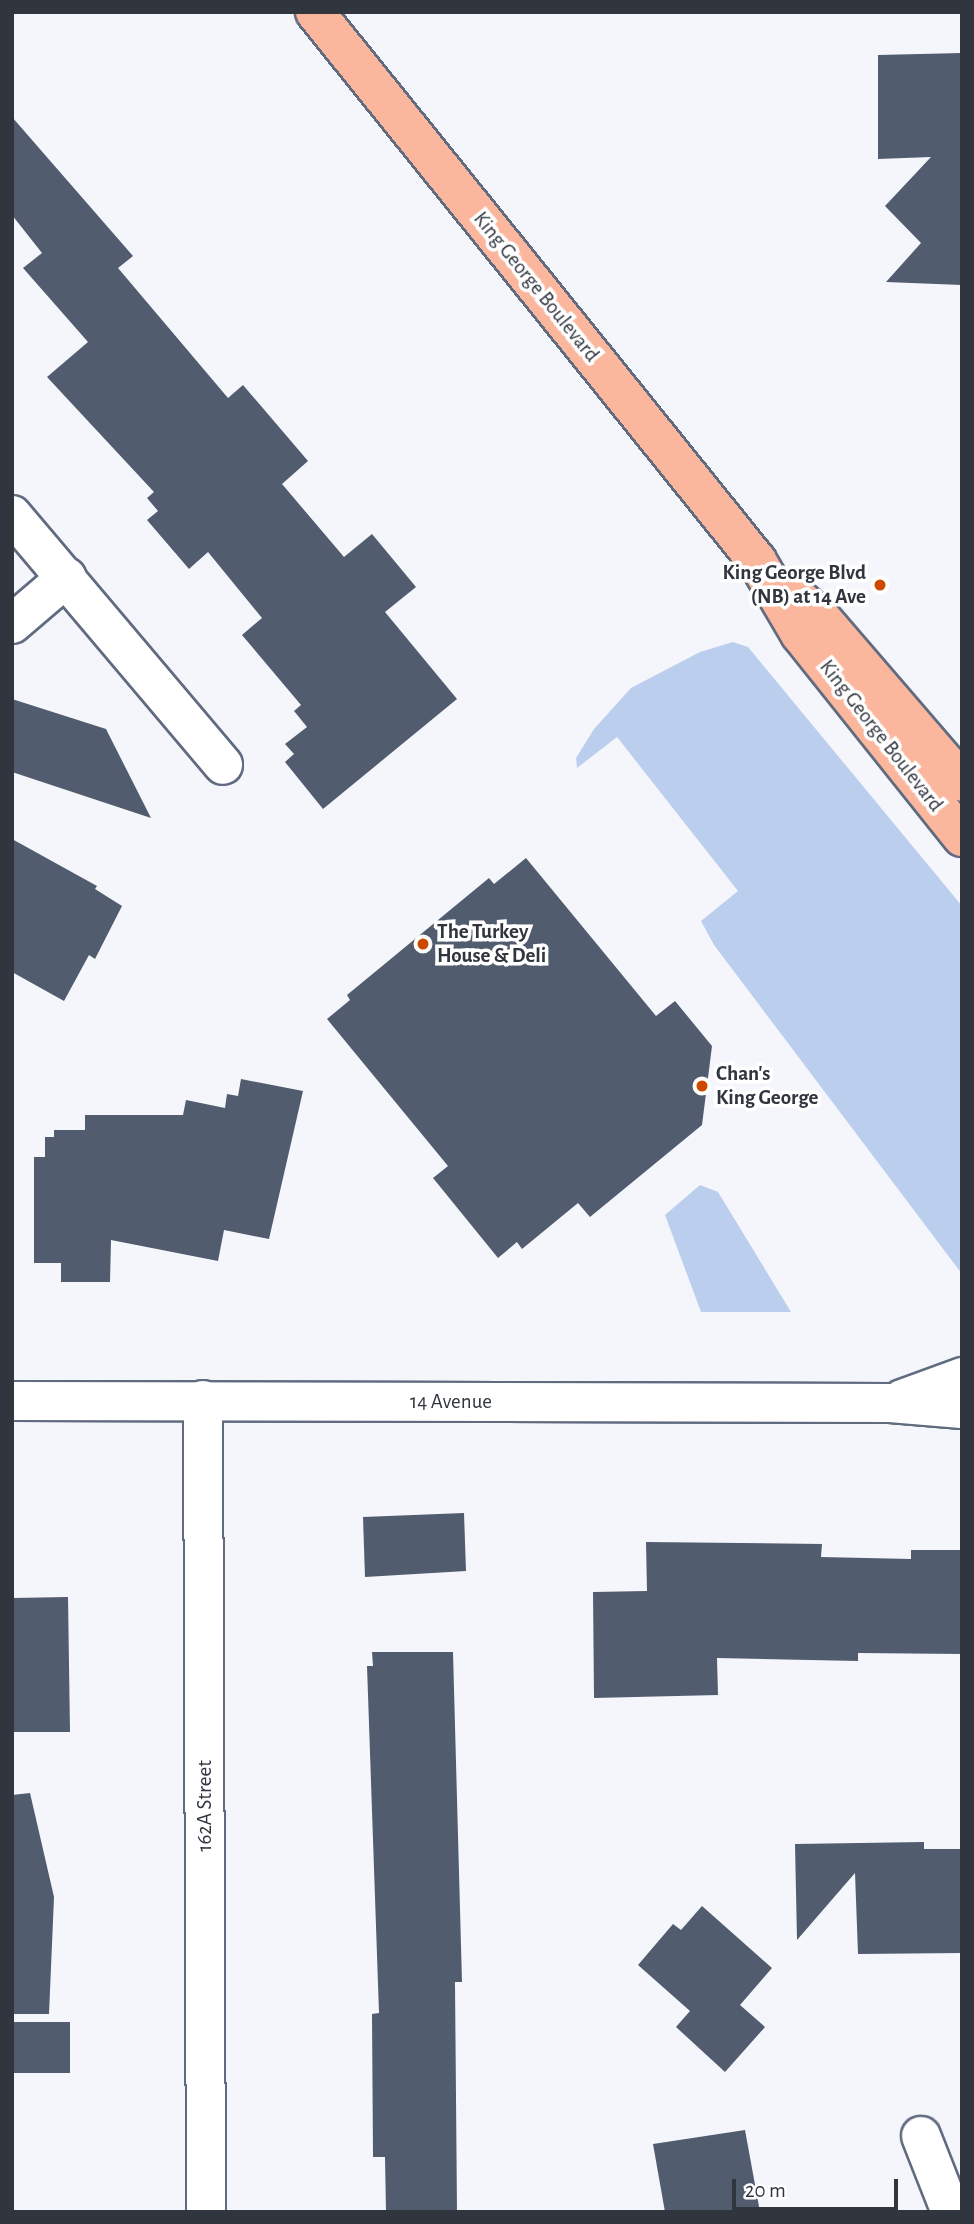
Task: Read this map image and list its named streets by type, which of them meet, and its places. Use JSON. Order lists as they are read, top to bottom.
{
  "streets": {
    "main road": ["King George Boulevard"],
    "street": ["14 Avenue", "162A Street"]
  },
  "crossings": [
    ["14 Avenue", "162A Street"]
  ],
  "places": ["King George Blvd (NB) at 14 Ave", "The Turkey House & Deli", "Chan's King George"],
  "scale_bar": "20 m"
}
